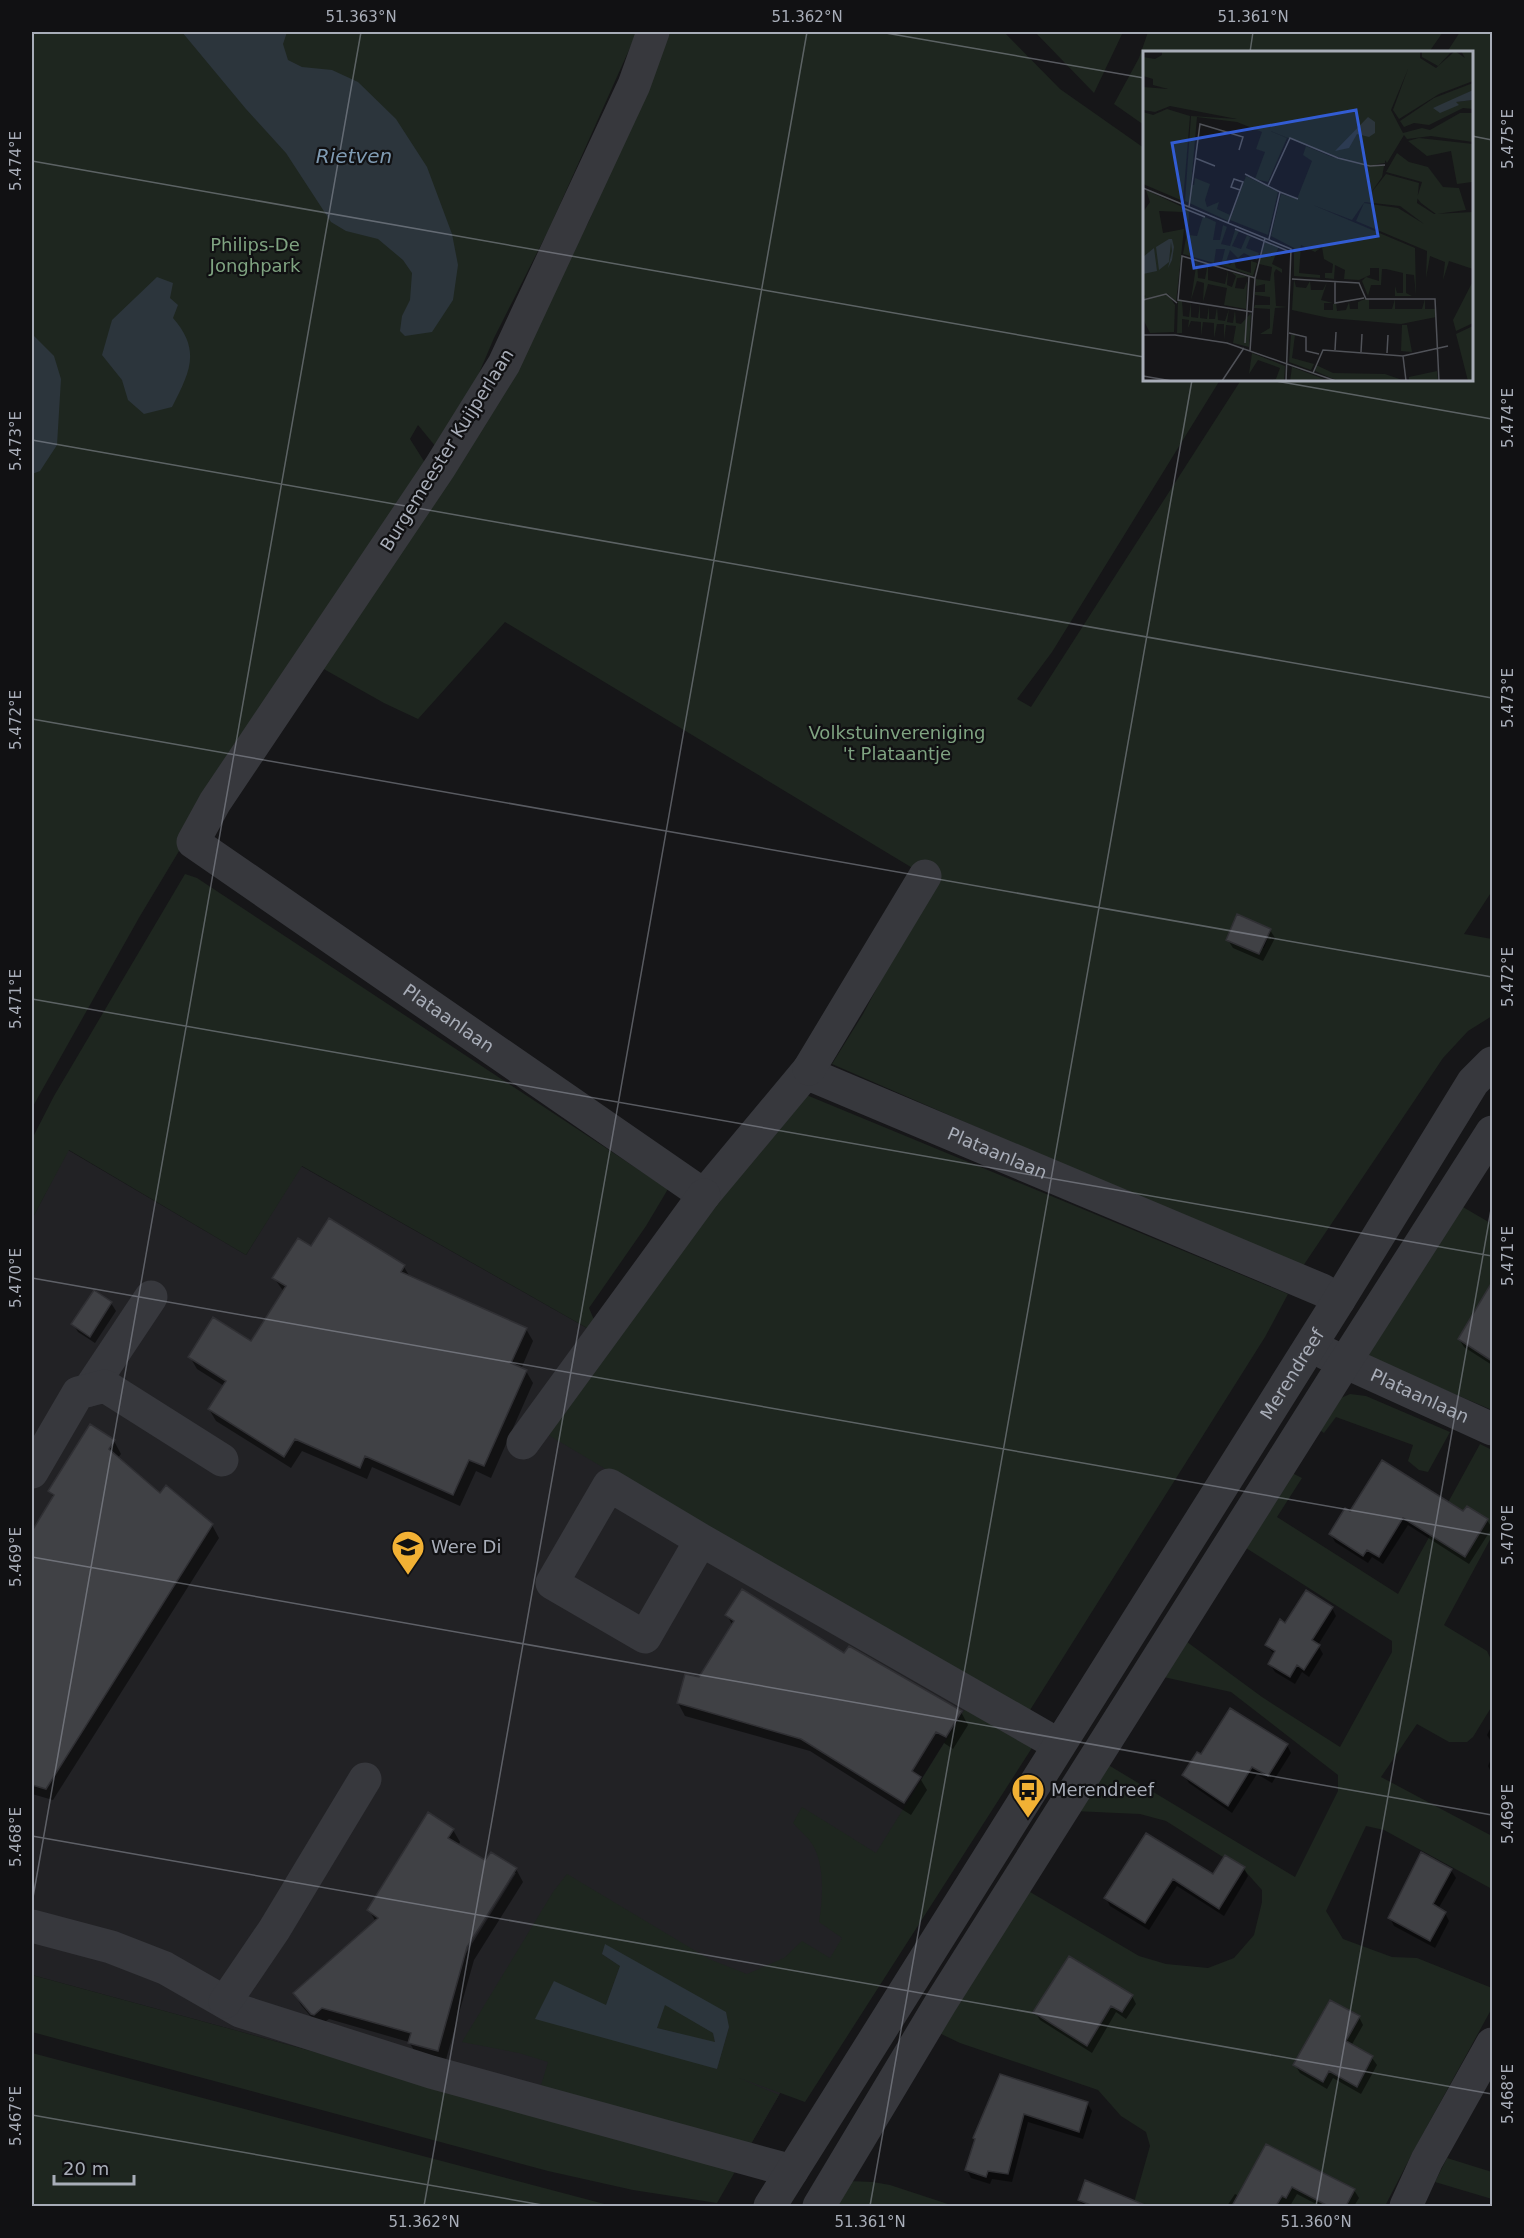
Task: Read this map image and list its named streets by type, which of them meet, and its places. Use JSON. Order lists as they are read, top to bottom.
{
  "streets": {
    "street": ["Burgemeester Kuijperlaan", "Plataanlaan", "Merendreef"]
  },
  "crossings": [
    ["Burgemeester Kuijperlaan", "Plataanlaan"],
    ["Plataanlaan", "Merendreef"]
  ],
  "water": ["Rietven"],
  "parks": ["Philips-De Jonghpark", "Volkstuinvereniging 't Plataantje"],
  "places": {
    "school or university": ["Were Di"],
    "bus stop": ["Merendreef"]
  },
  "scale_bar": "20 m",
  "coordinates": [
    "51.363°N",
    "51.362°N",
    "51.361°N",
    "5.475°E",
    "5.474°E",
    "5.473°E",
    "5.472°E",
    "5.471°E",
    "5.470°E",
    "5.469°E",
    "5.468°E",
    "5.467°E",
    "51.360°N"
  ]
}
